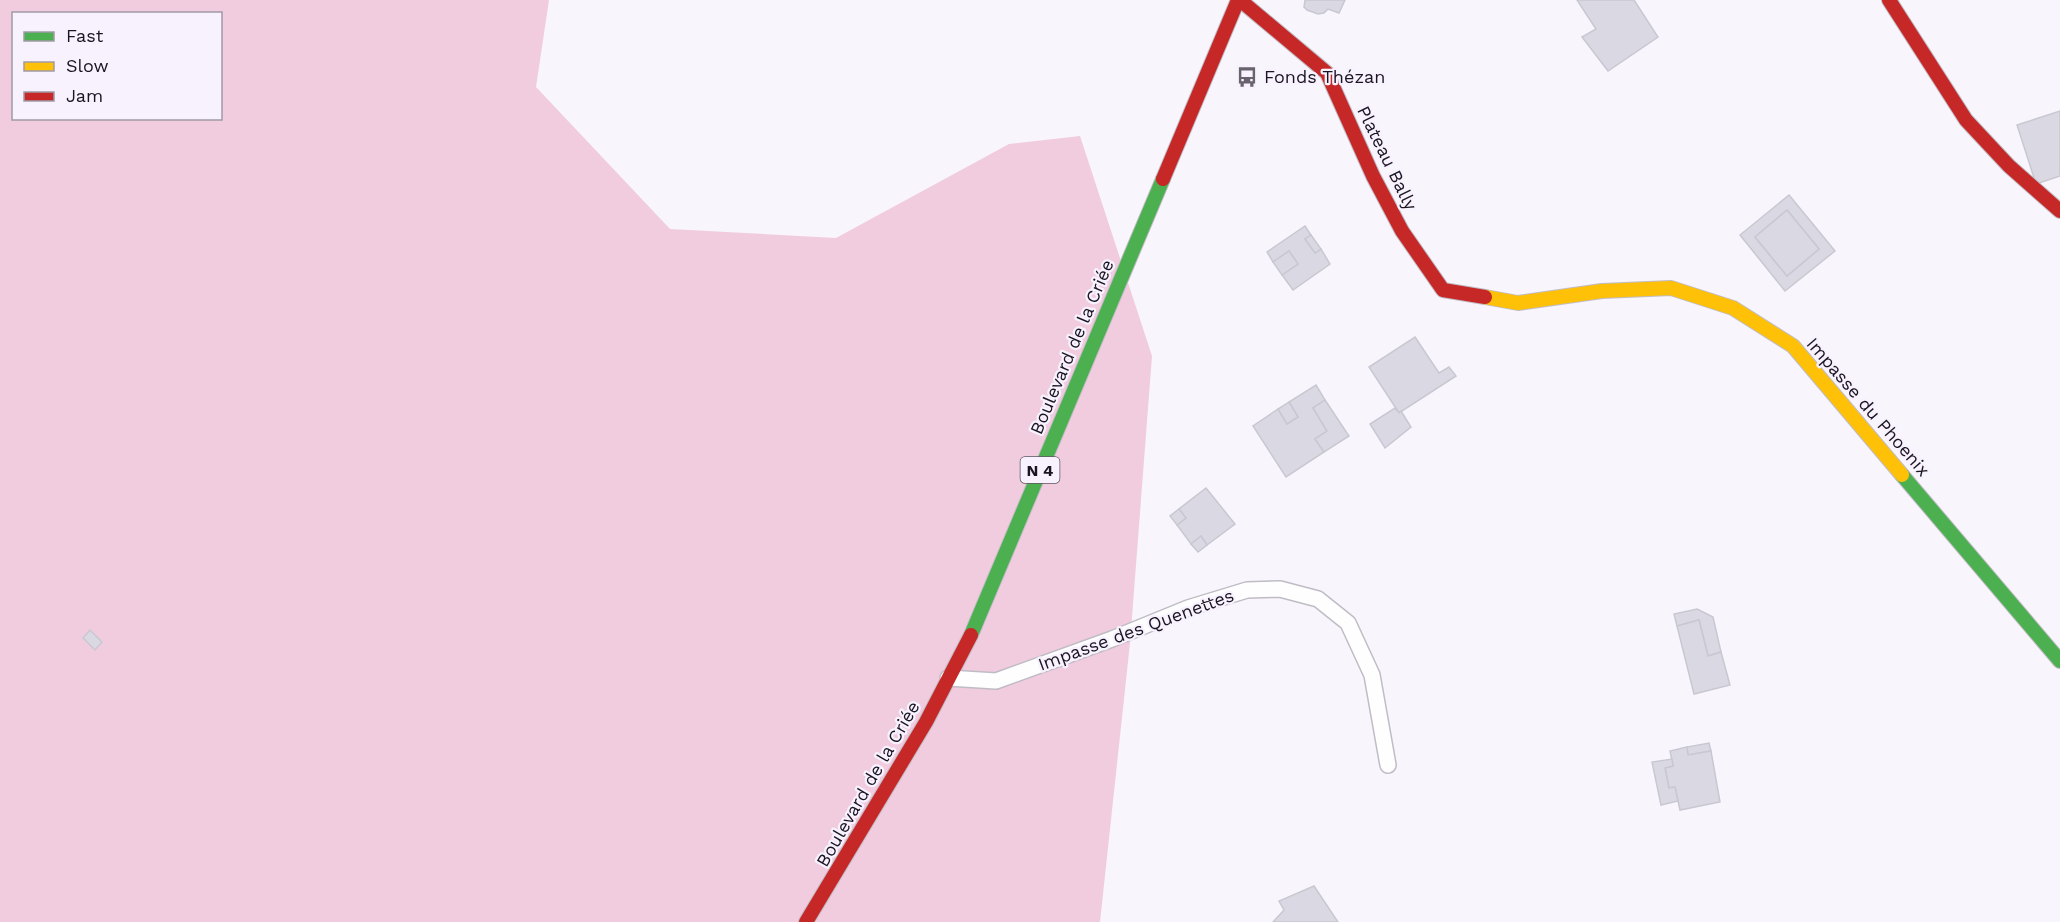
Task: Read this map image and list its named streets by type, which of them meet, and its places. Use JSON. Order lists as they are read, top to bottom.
{
  "streets": {
    "street": [
      "Plateau Bally",
      "Boulevard de la Criée",
      "Impasse du Phoenix",
      "N 4"
    ],
    "lane": ["Impasse des Quenettes"]
  },
  "crossings": [
    ["Plateau Bally", "Boulevard de la Criée"],
    ["Plateau Bally", "Impasse du Phoenix"],
    ["Boulevard de la Criée", "Impasse des Quenettes"]
  ],
  "places": {
    "bus stop": ["Fonds Thézan"]
  },
  "legend": ["Fast", "Slow", "Jam"]
}
